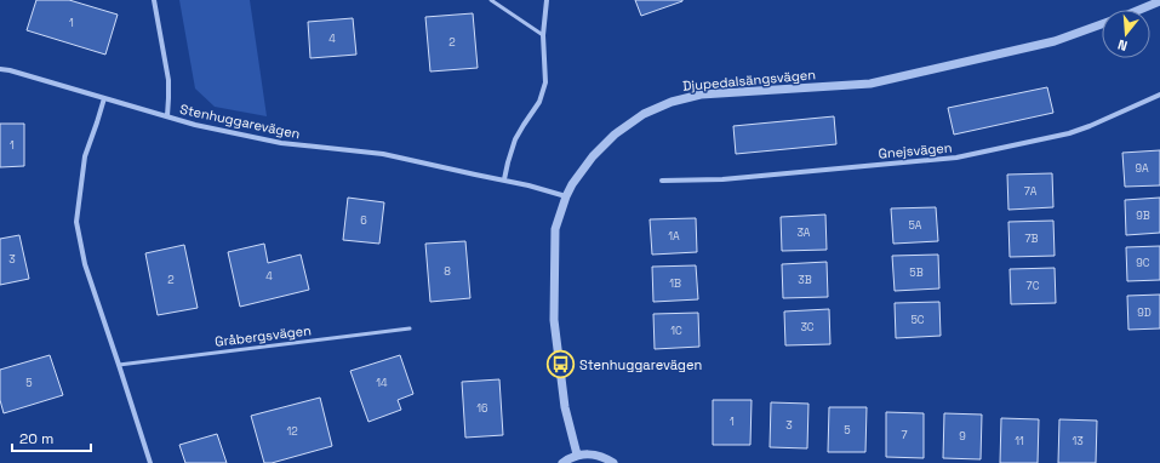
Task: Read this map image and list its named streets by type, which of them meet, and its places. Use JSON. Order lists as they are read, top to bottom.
{
  "streets": {
    "street": ["Djupedalsängsvägen", "Stenhuggarevägen", "Gnejsvägen"],
    "lane": ["Gråbergsvägen"]
  },
  "crossings": [
    ["Djupedalsängsvägen", "Stenhuggarevägen"]
  ],
  "places": {
    "bus stop": ["Stenhuggarevägen"]
  },
  "house_numbers": [
    "1",
    "4",
    "2",
    "1",
    "9A",
    "7A",
    "9B",
    "6",
    "5A",
    "3A",
    "1A",
    "7B",
    "3",
    "9C",
    "8",
    "5B",
    "4",
    "2",
    "3B",
    "1B",
    "7C",
    "9D",
    "5C",
    "3C",
    "1C",
    "5",
    "14",
    "16",
    "1",
    "3",
    "5",
    "12",
    "7",
    "9",
    "11",
    "13"
  ],
  "scale_bar": "20 m",
  "north": "bottom"
}
